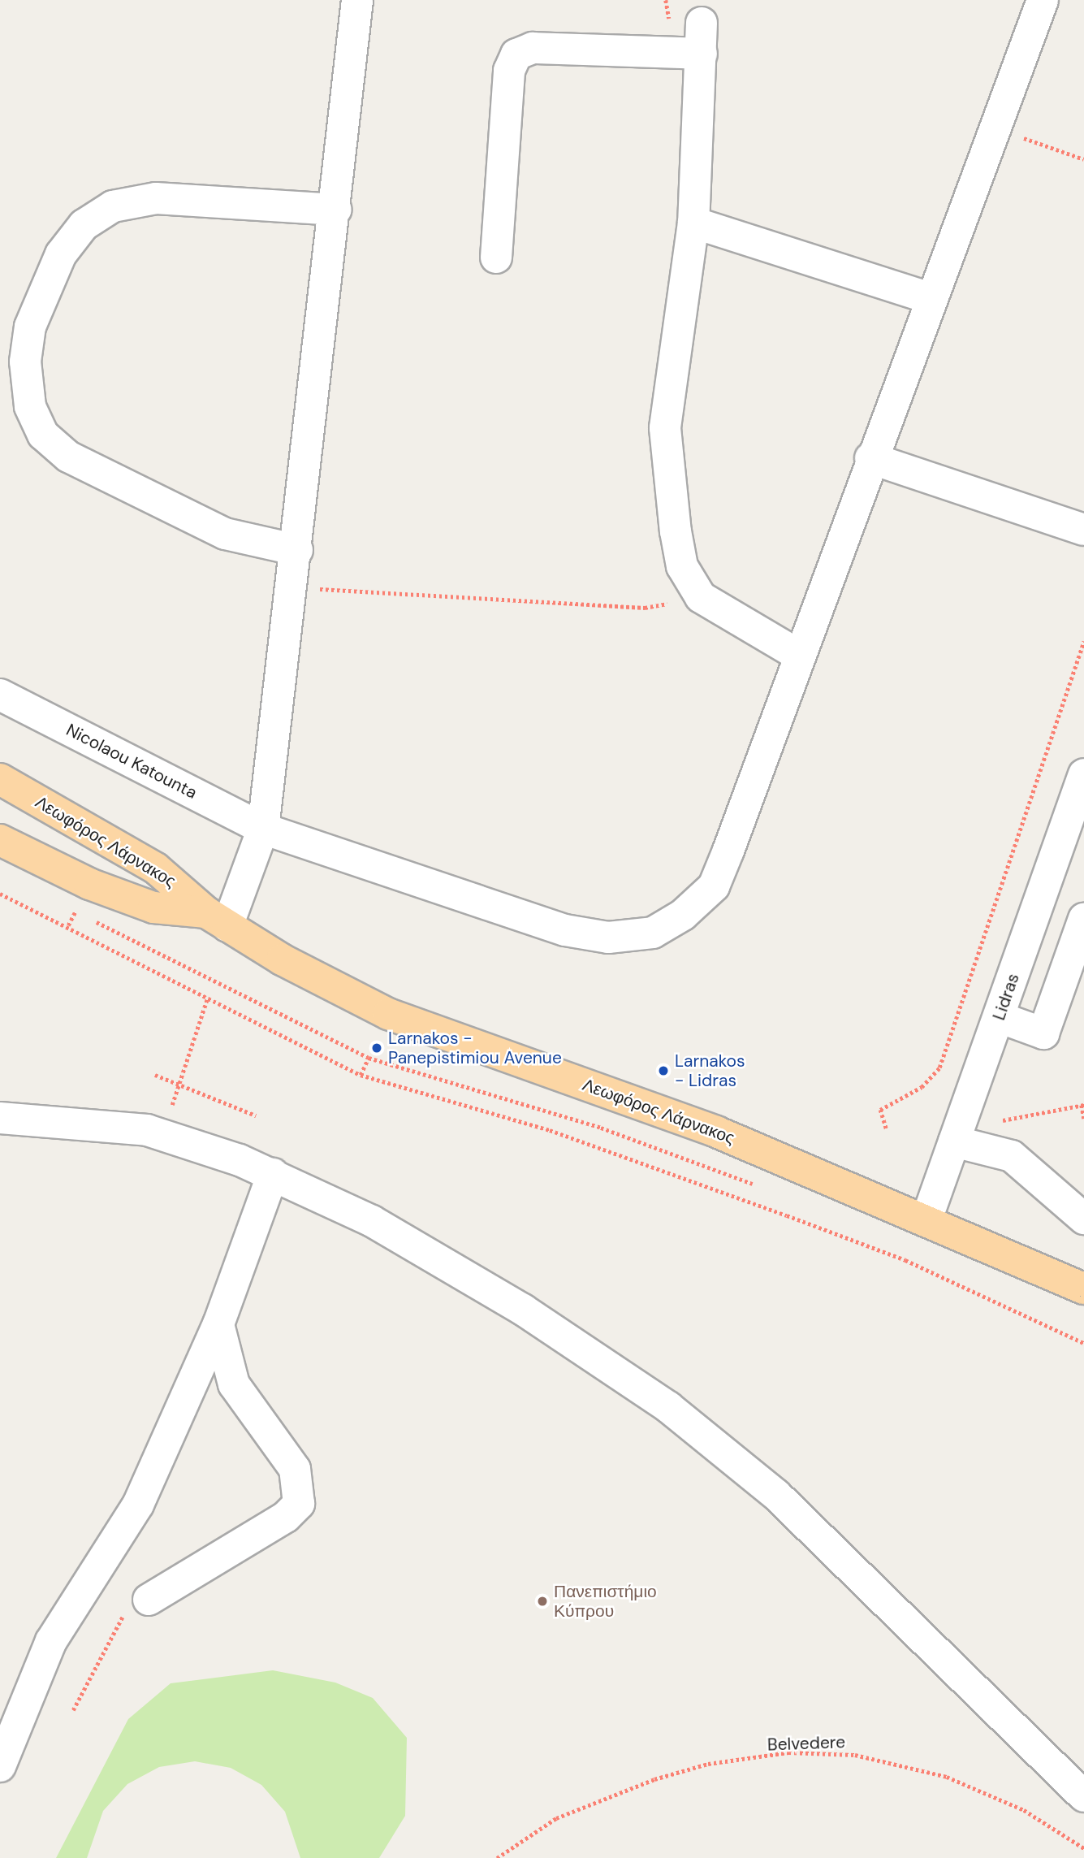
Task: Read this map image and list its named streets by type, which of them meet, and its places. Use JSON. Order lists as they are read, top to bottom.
{
  "streets": {
    "main road": ["Λεωφόρος Λάρνακος"],
    "street": ["Nicolaou Katounta", "Lidras"],
    "path": ["Belvedere"]
  },
  "crossings": [
    ["Λεωφόρος Λάρνακος", "Lidras"]
  ],
  "places": ["Larnakos - Panepistimiou Avenue", "Larnakos - Lidras", "Πανεπιστήμιο Κύπρου"]
}
